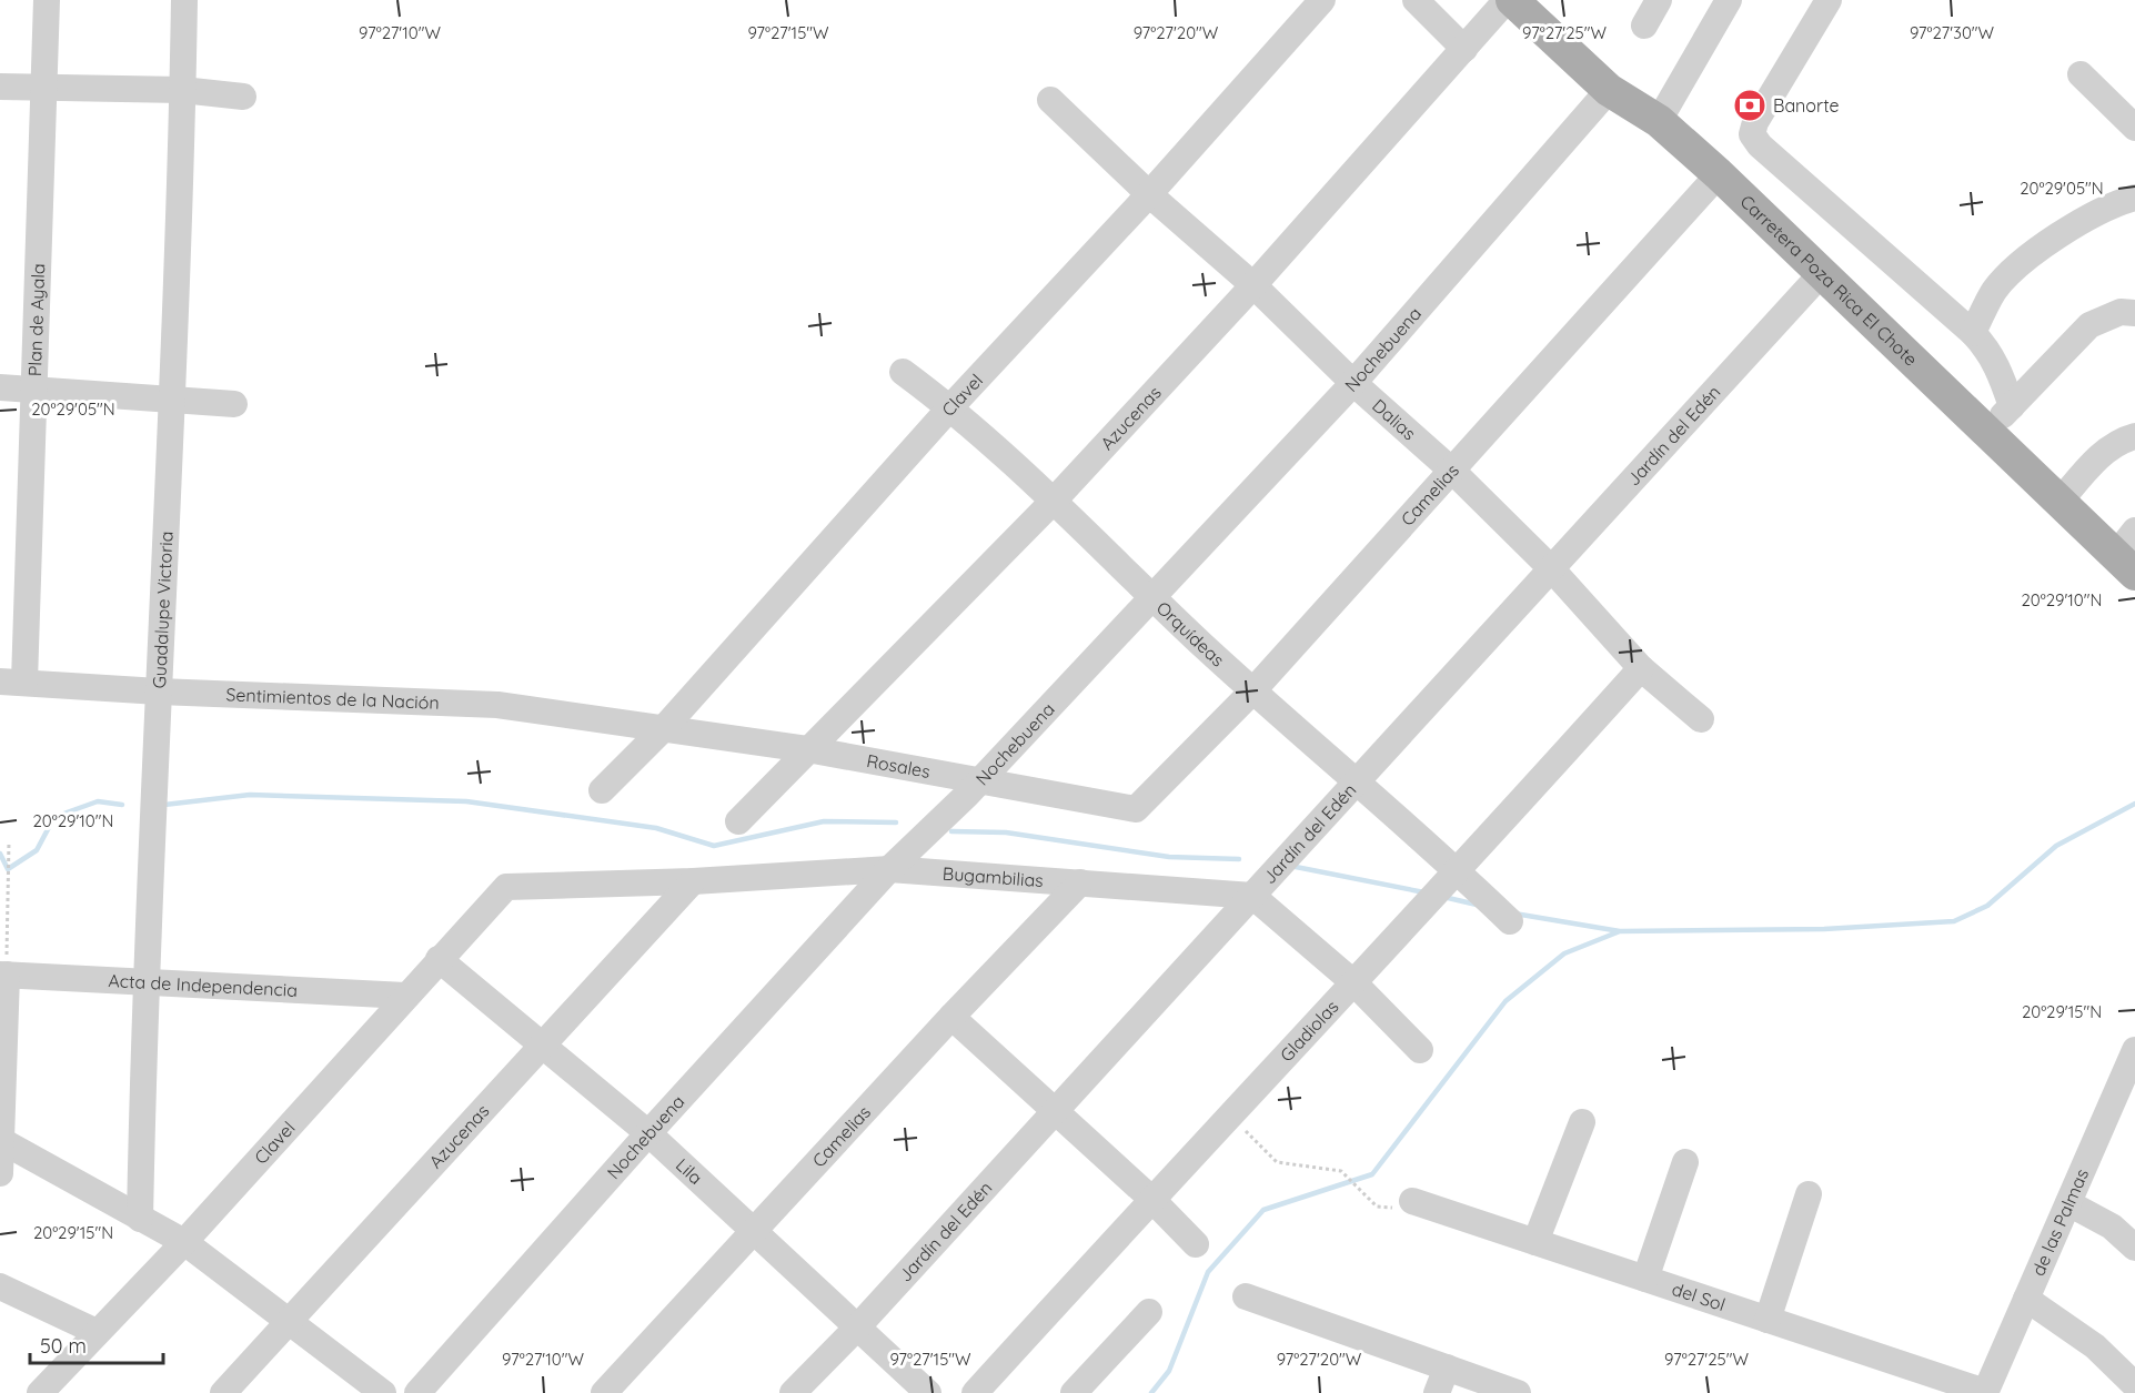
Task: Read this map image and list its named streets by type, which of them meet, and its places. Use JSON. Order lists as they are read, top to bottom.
{
  "streets": {
    "main road": ["Carretera Poza Rica El Chote"],
    "street": [
      "Plan de Ayala",
      "Nochebuena",
      "Clavel",
      "Azucenas",
      "Dalias",
      "Jardín del Edén",
      "Camelias",
      "Guadalupe Victoria",
      "Orquídeas",
      "Sentimientos de la Nación",
      "Rosales",
      "Bugambilias",
      "Acta de Independencia",
      "Gladiolas",
      "Lila",
      "de las Palmas",
      "del Sol"
    ]
  },
  "crossings": [
    ["Carretera Poza Rica El Chote", "Nochebuena"],
    ["Carretera Poza Rica El Chote", "Jardín del Edén"],
    ["Carretera Poza Rica El Chote", "Camelias"],
    ["Plan de Ayala", "Sentimientos de la Nación"],
    ["Nochebuena", "Dalias"],
    ["Nochebuena", "Orquídeas"],
    ["Nochebuena", "Rosales"],
    ["Nochebuena", "Bugambilias"],
    ["Nochebuena", "Lila"],
    ["Clavel", "Dalias"],
    ["Clavel", "Orquídeas"],
    ["Clavel", "Sentimientos de la Nación"],
    ["Clavel", "Rosales"],
    ["Clavel", "Bugambilias"],
    ["Clavel", "Acta de Independencia"],
    ["Clavel", "Lila"],
    ["Azucenas", "Dalias"],
    ["Azucenas", "Orquídeas"],
    ["Azucenas", "Rosales"],
    ["Azucenas", "Bugambilias"],
    ["Azucenas", "Lila"],
    ["Dalias", "Jardín del Edén"],
    ["Dalias", "Camelias"],
    ["Dalias", "Gladiolas"],
    ["Jardín del Edén", "Orquídeas"],
    ["Jardín del Edén", "Bugambilias"],
    ["Jardín del Edén", "Lila"],
    ["Camelias", "Orquídeas"],
    ["Camelias", "Rosales"],
    ["Camelias", "Bugambilias"],
    ["Camelias", "Lila"],
    ["Guadalupe Victoria", "Sentimientos de la Nación"],
    ["Guadalupe Victoria", "Acta de Independencia"],
    ["Orquídeas", "Gladiolas"],
    ["Sentimientos de la Nación", "Rosales"],
    ["de las Palmas", "del Sol"]
  ],
  "places": {
    "bank": ["Banorte"]
  },
  "scale_bar": "50 m",
  "coordinates": [
    "97°27'10\"W",
    "97°27'15\"W",
    "97°27'20\"W",
    "97°27'25\"W",
    "97°27'30\"W",
    "20°29'05\"N",
    "20°29'10\"N",
    "20°29'15\"N"
  ]
}
